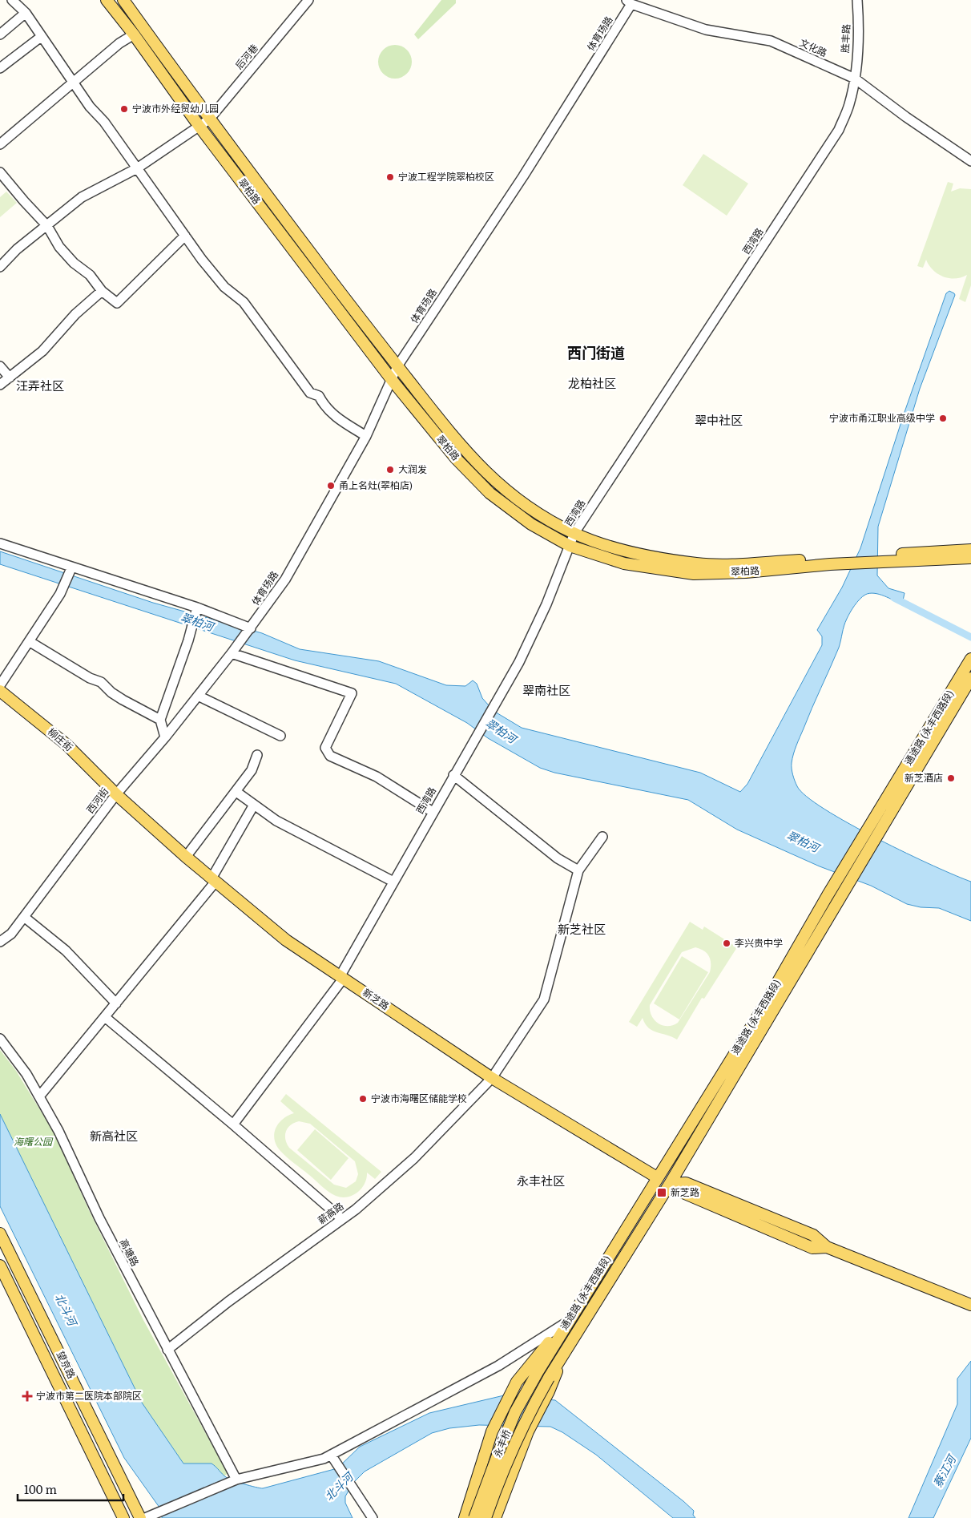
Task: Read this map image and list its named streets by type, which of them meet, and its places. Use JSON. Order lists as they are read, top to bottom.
{
  "streets": {
    "main road": [
      "翠柏路",
      "通途路 (永丰西路段)",
      "柳庄街",
      "新芝路",
      "望京路",
      "永丰桥"
    ],
    "street": [
      "体育场路",
      "胜丰路",
      "文化路",
      "后河巷",
      "西湾路",
      "西河街",
      "薪高路",
      "高塘路"
    ]
  },
  "crossings": [
    ["体育场路", "文化路"],
    ["体育场路", "翠柏路"],
    ["体育场路", "西河街"],
    ["胜丰路", "文化路"],
    ["胜丰路", "西湾路"],
    ["文化路", "西湾路"],
    ["后河巷", "翠柏路"],
    ["翠柏路", "西湾路"],
    ["西湾路", "新芝路"],
    ["通途路 (永丰西路段)", "新芝路"],
    ["通途路 (永丰西路段)", "永丰桥"],
    ["柳庄街", "西河街"],
    ["柳庄街", "新芝路"],
    ["西河街", "新芝路"],
    ["新芝路", "薪高路"],
    ["薪高路", "高塘路"]
  ],
  "districts": [
    "西门街道",
    "龙柏社区",
    "汪弄社区",
    "翠中社区",
    "翠南社区",
    "新芝社区",
    "新高社区",
    "永丰社区"
  ],
  "water": ["翠柏河", "北斗河", "蔡江河"],
  "parks": ["海曙公园"],
  "places": {
    "other": [
      "宁波市外经贸幼儿园",
      "宁波工程学院翠柏校区",
      "宁波市甬江职业高级中学",
      "大润发",
      "甬上名灶(翠柏店)",
      "新芝酒店",
      "李兴贵中学",
      "宁波市海曙区储能学校"
    ],
    "transit": ["新芝路"],
    "health": ["宁波市第二医院本部院区"]
  },
  "scale_bar": "100 m"
}
